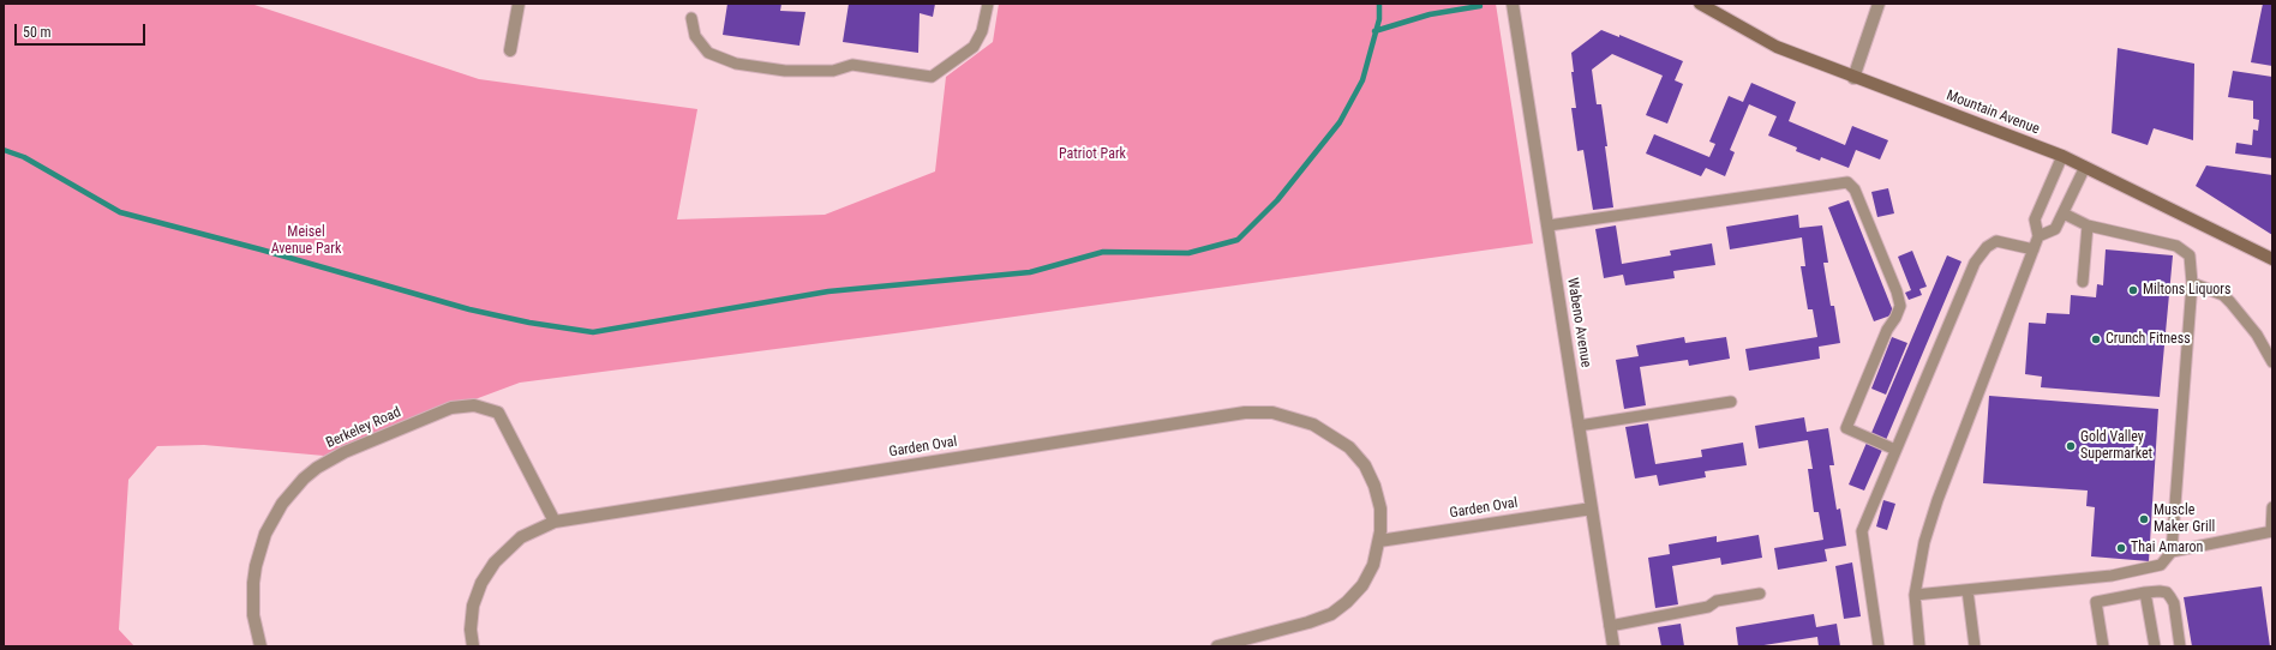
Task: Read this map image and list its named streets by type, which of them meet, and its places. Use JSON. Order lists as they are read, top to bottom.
{
  "streets": {
    "street": [
      "Mountain Avenue",
      "Wabeno Avenue",
      "Berkeley Road",
      "Garden Oval"
    ]
  },
  "crossings": [
    ["Wabeno Avenue", "Garden Oval"],
    ["Berkeley Road", "Garden Oval"]
  ],
  "parks": ["Patriot Park", "Meisel Avenue Park"],
  "places": [
    "Miltons Liquors",
    "Crunch Fitness",
    "Gold Valley Supermarket",
    "Muscle Maker Grill",
    "Thai Amaron"
  ],
  "scale_bar": "50 m"
}
